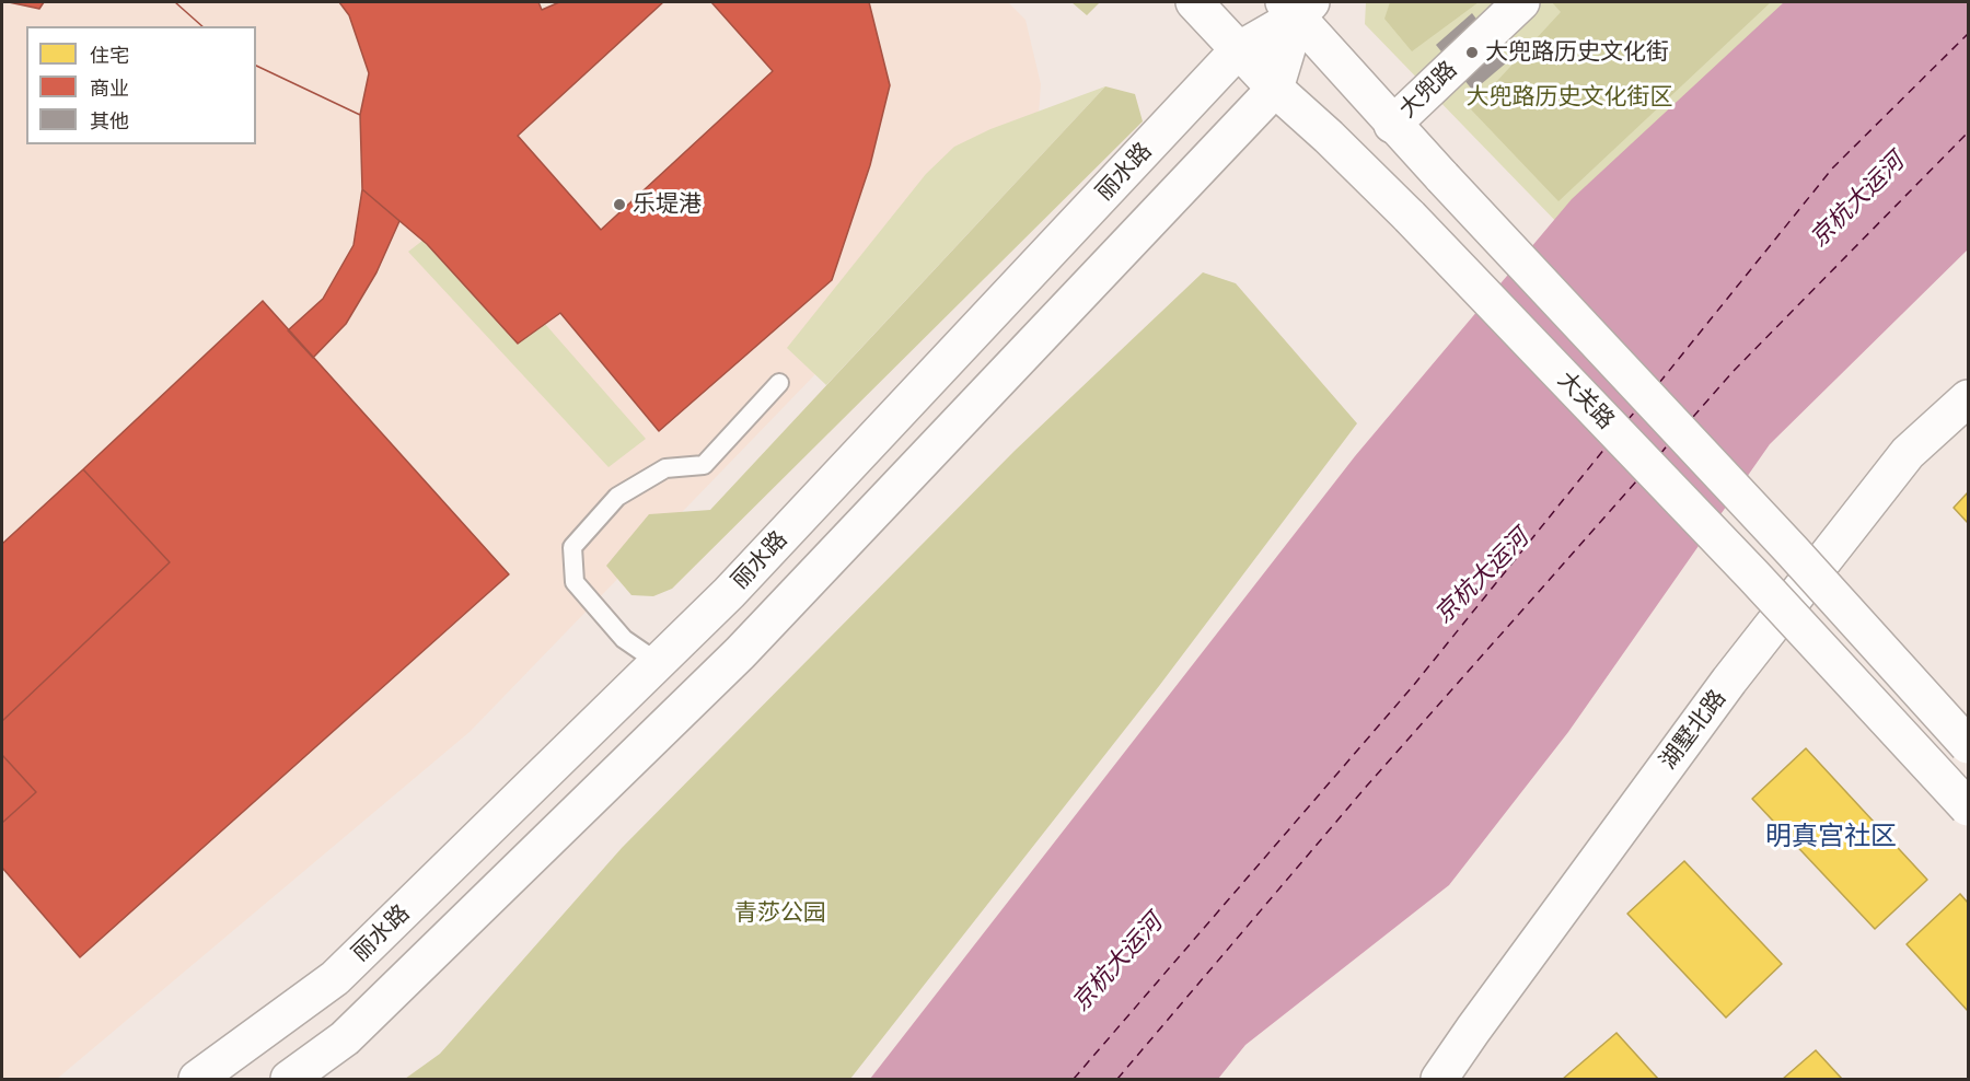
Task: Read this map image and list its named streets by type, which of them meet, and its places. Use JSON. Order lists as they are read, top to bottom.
{
  "streets": {
    "main road": [
      "大兜路",
      "丽水路",
      "大关路",
      "湖墅北路"
    ]
  },
  "crossings": [
    ["大兜路", "大关路"],
    ["丽水路", "大关路"]
  ],
  "districts": ["明真宫社区"],
  "water": ["京杭大运河"],
  "parks": ["大兜路历史文化街区", "青莎公园"],
  "places": ["大兜路历史文化街", "乐堤港"],
  "legend": ["住宅", "商业", "其他"]
}
